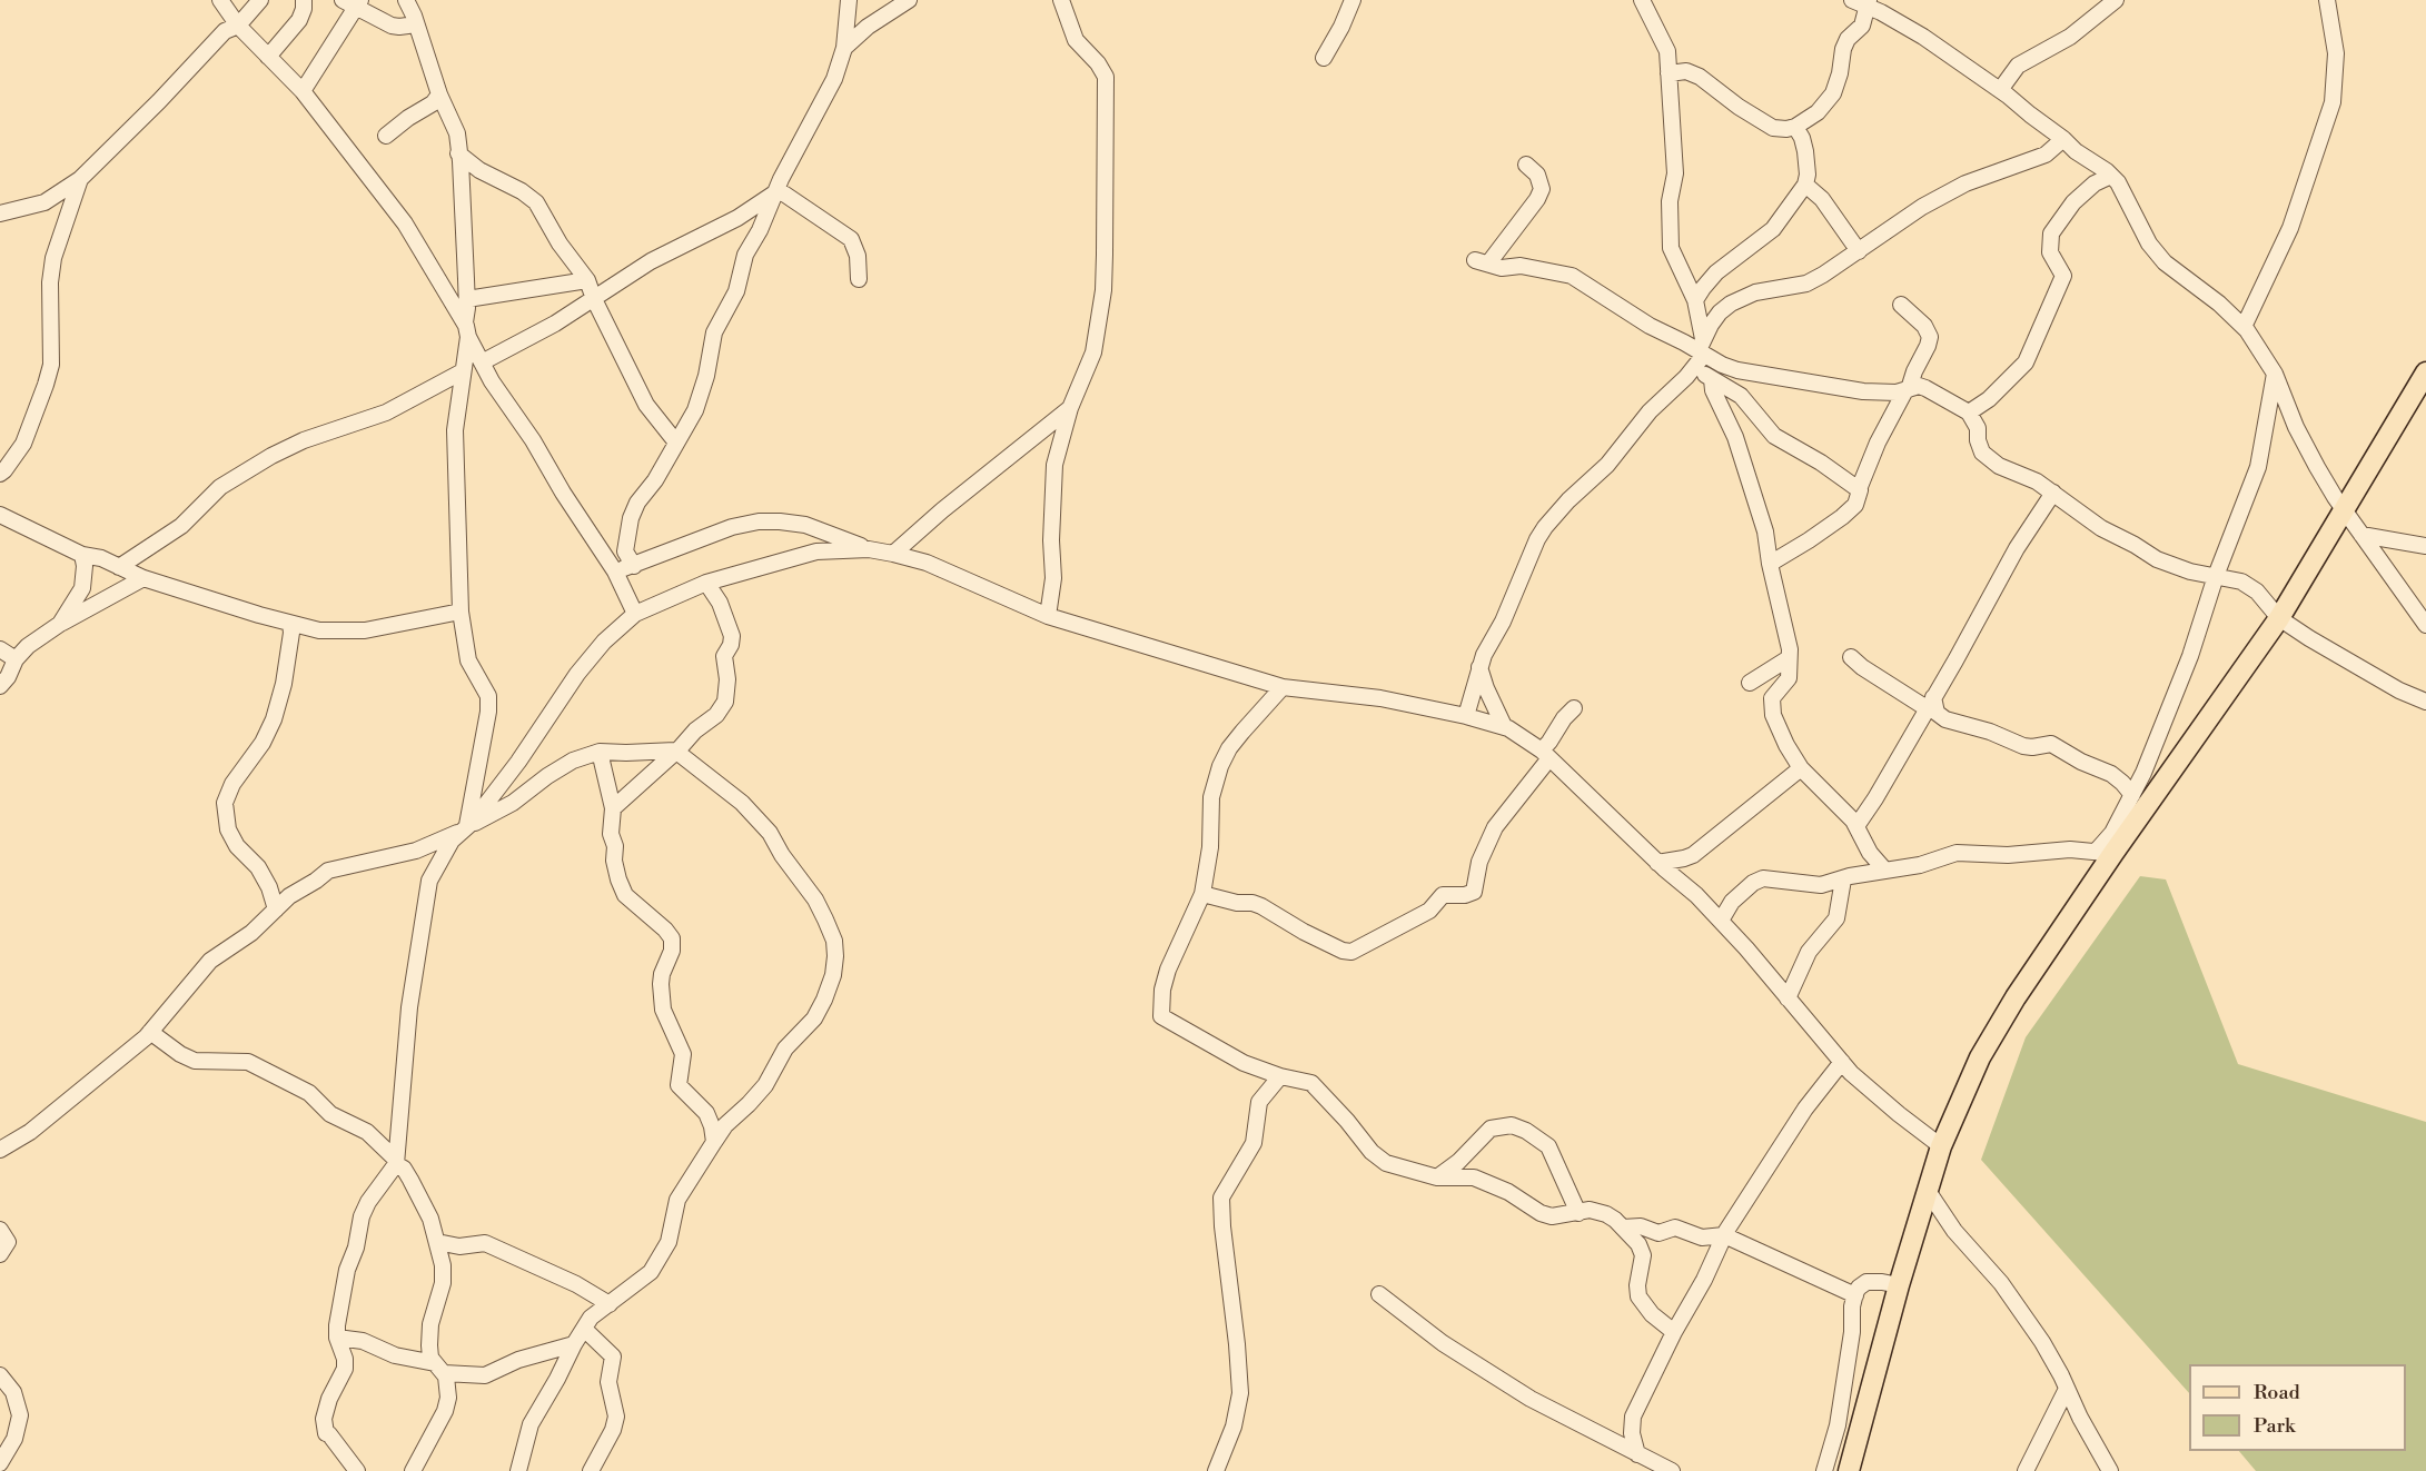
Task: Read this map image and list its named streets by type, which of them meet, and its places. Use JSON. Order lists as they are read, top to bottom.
{
  "legend": ["Road", "Park"]
}
